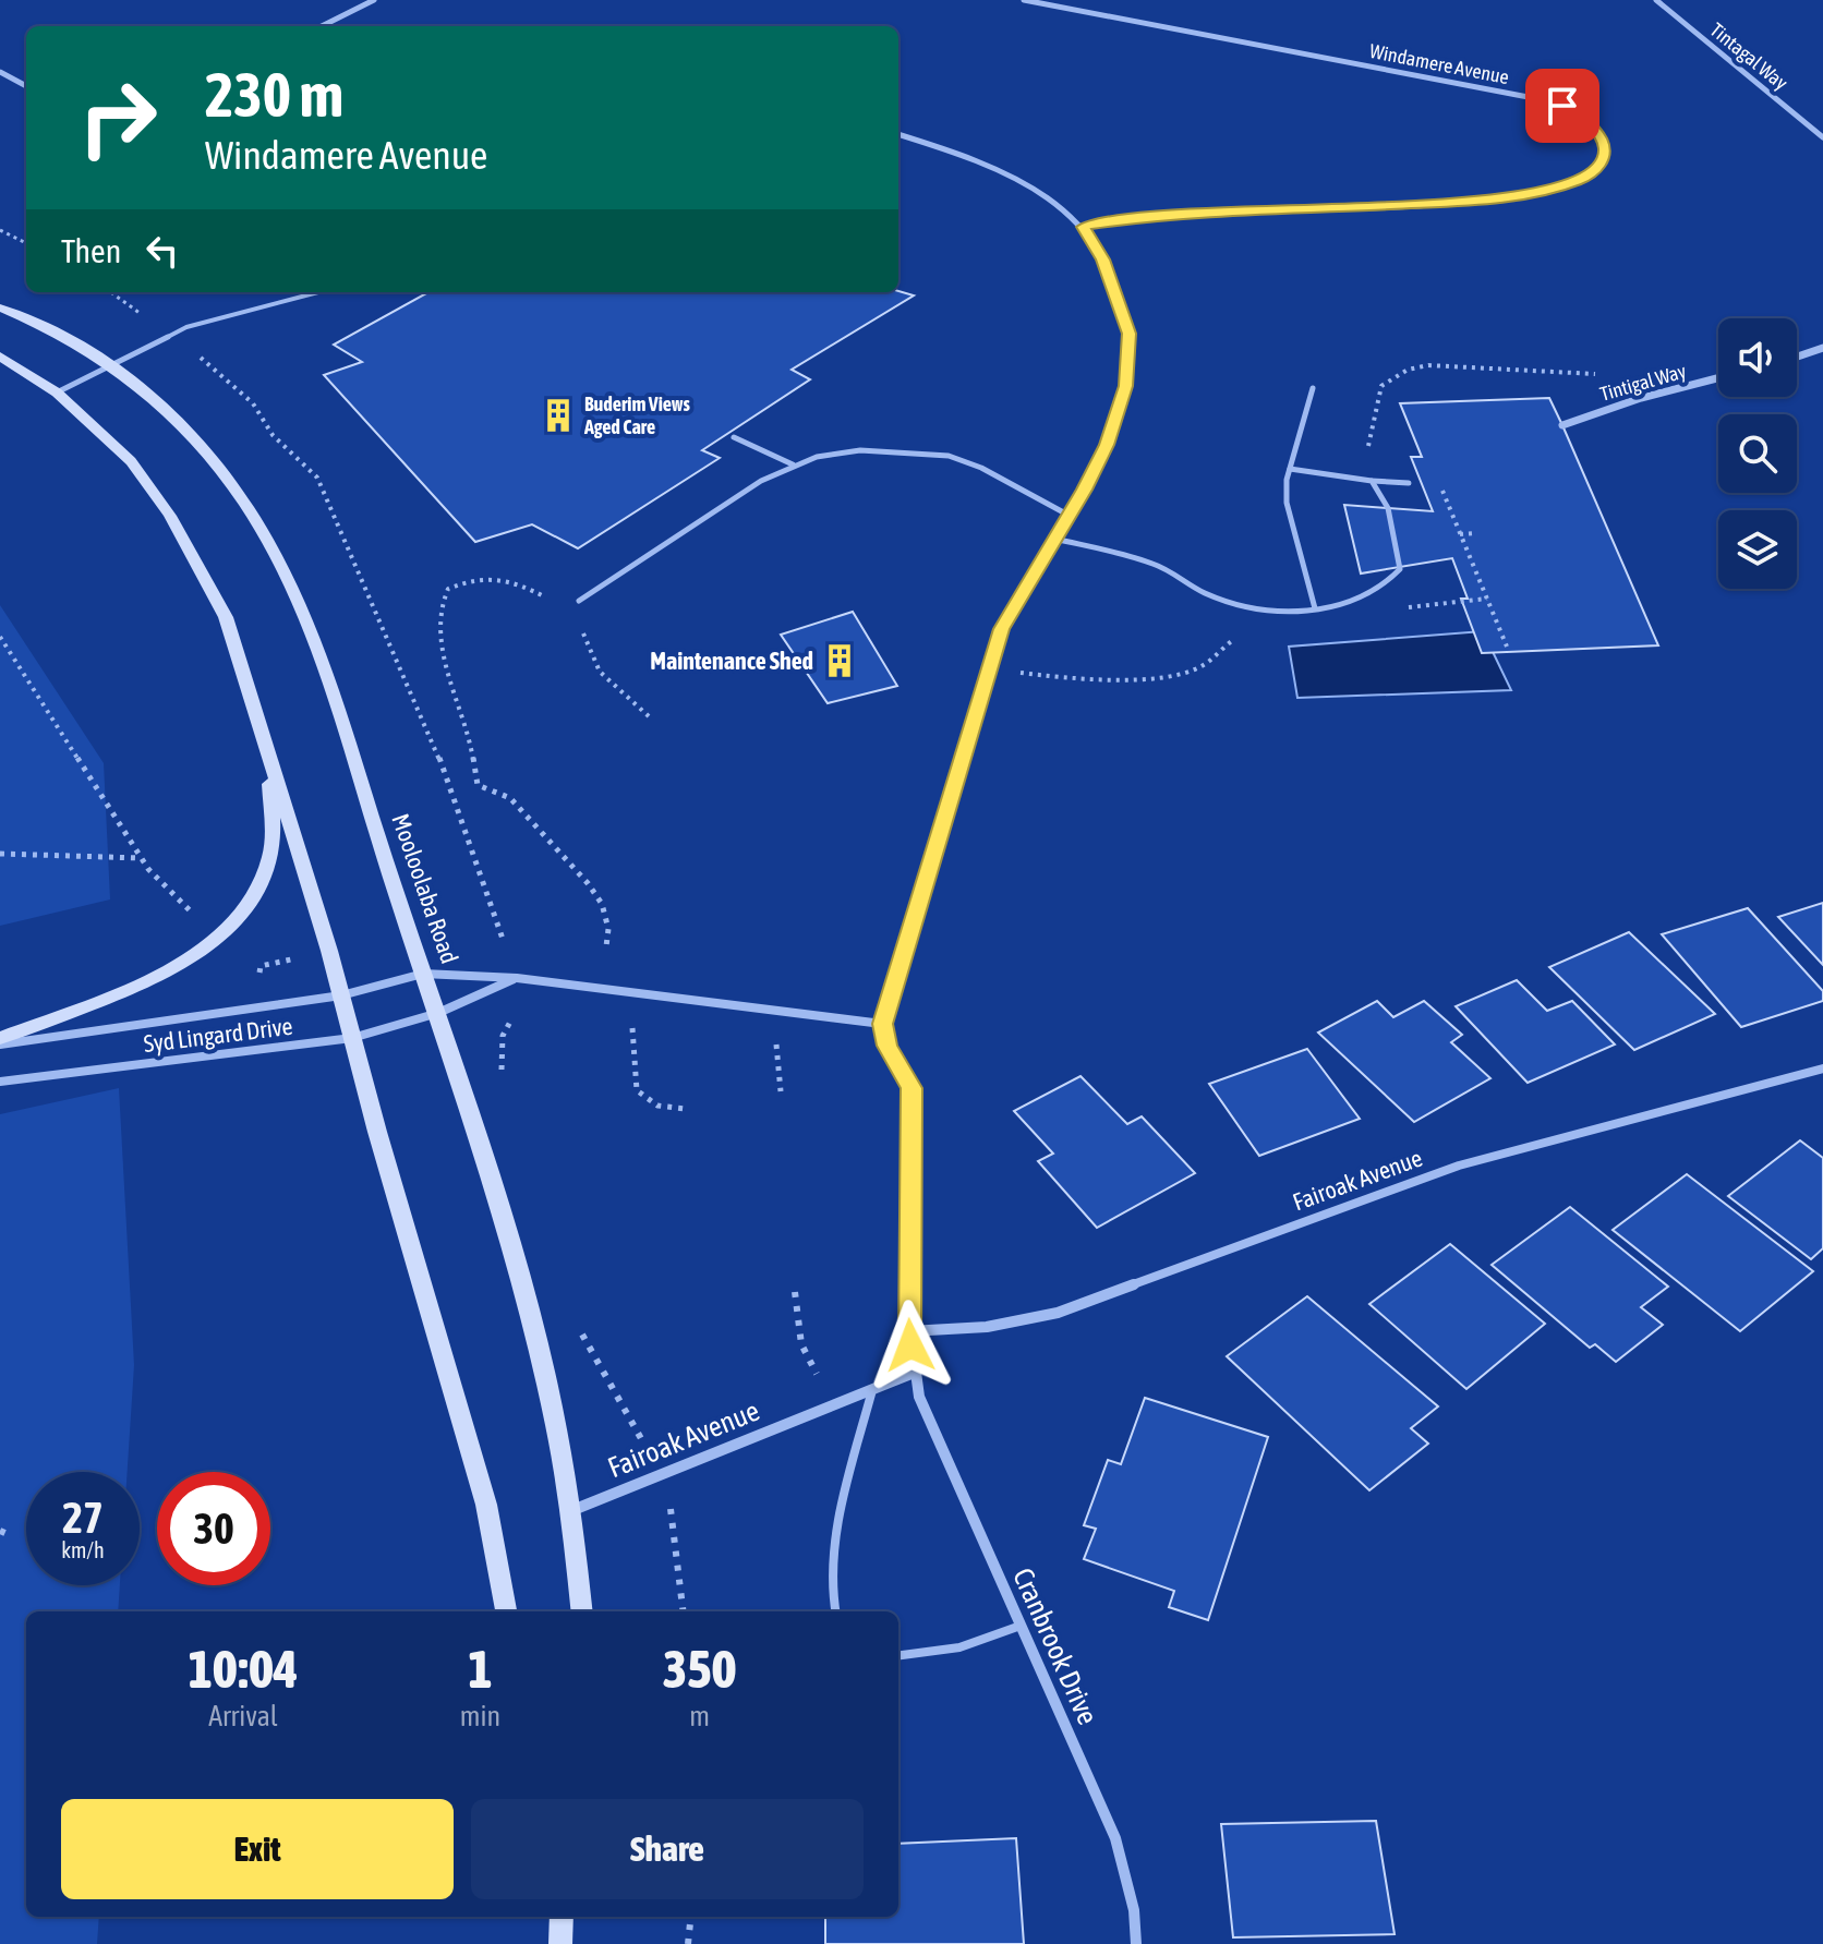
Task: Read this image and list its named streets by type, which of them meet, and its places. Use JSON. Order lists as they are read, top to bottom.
{
  "streets": {
    "main road": ["Mooloolaba Road"],
    "street": [
      "Tintagal Way",
      "Windamere Avenue",
      "Tintigal Way",
      "Syd Lingard Drive",
      "Fairoak Avenue",
      "Cranbrook Drive"
    ]
  },
  "crossings": [
    ["Mooloolaba Road", "Syd Lingard Drive"],
    ["Mooloolaba Road", "Fairoak Avenue"],
    ["Syd Lingard Drive", "Cranbrook Drive"],
    ["Fairoak Avenue", "Cranbrook Drive"]
  ],
  "places": {
    "building": ["Buderim Views Aged Care", "Maintenance Shed"]
  },
  "page": {
    "turn": ["230 m", "Windamere Avenue"],
    "then": "Then",
    "speed": "27 km/h",
    "limit": "30",
    "eta": [
      "10:04",
      "Arrival",
      "1",
      "min",
      "350",
      "m"
    ],
    "buttons": ["Exit", "Share"]
  }
}
